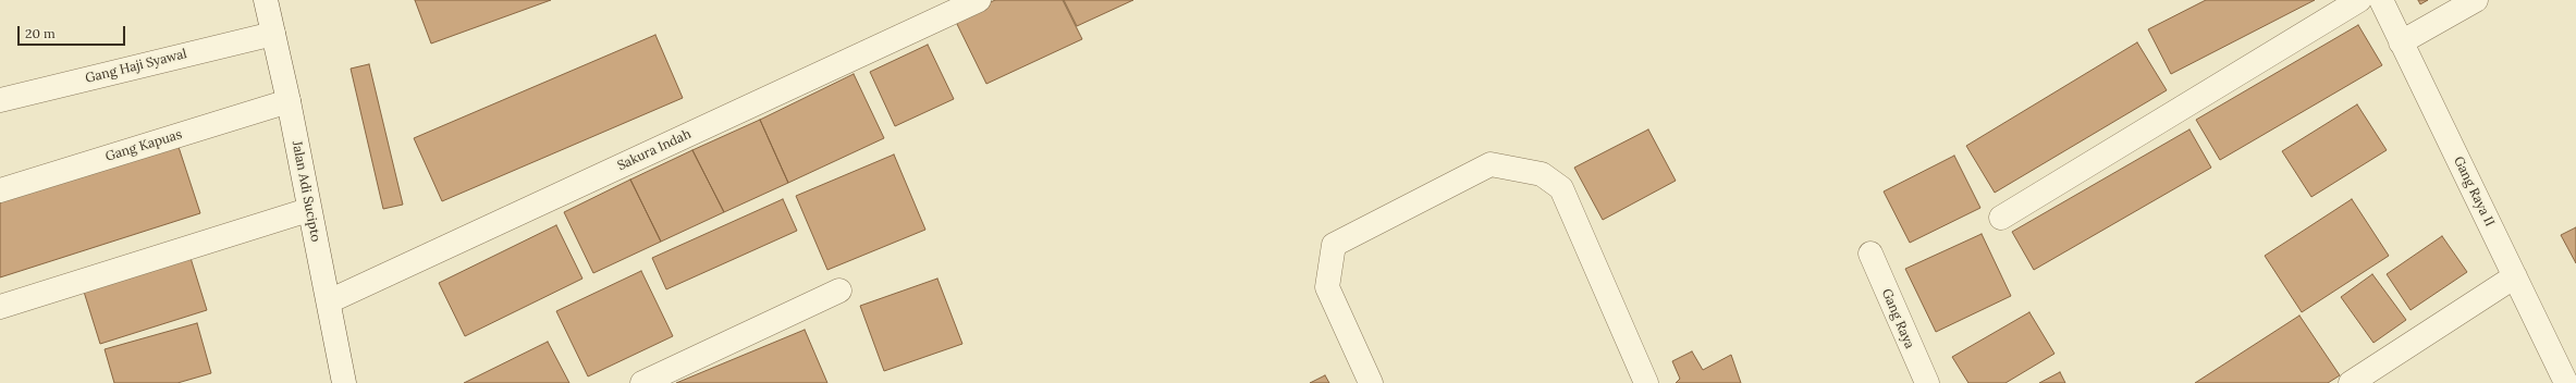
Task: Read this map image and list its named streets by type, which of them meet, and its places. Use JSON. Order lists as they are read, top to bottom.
{
  "streets": {
    "street": [
      "Gang Haji Syawal",
      "Gang Kapuas",
      "Sakura Indah",
      "Jalan Adi Sucipto",
      "Gang Raya II",
      "Gang Raya"
    ]
  },
  "crossings": [
    ["Gang Haji Syawal", "Jalan Adi Sucipto"],
    ["Gang Kapuas", "Jalan Adi Sucipto"],
    ["Sakura Indah", "Jalan Adi Sucipto"]
  ],
  "scale_bar": "20 m"
}
